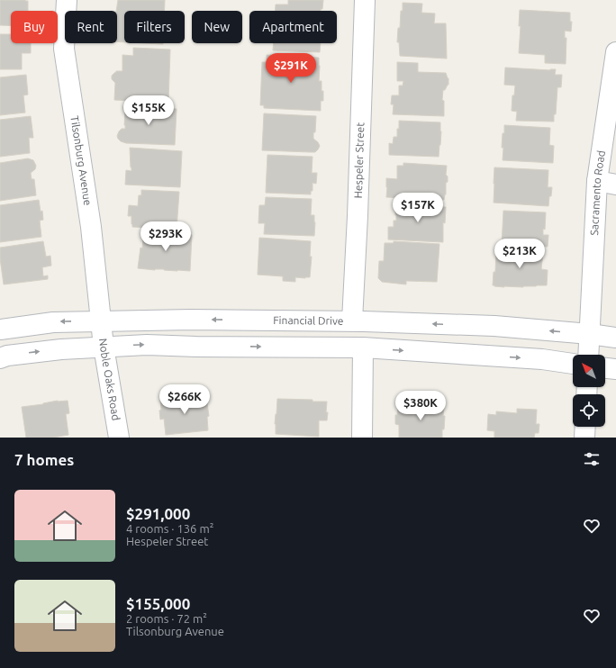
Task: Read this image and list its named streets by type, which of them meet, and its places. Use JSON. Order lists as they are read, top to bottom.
{
  "streets": {
    "street": [
      "Tilsonburg Avenue",
      "Hespeler Street",
      "Sacramento Road",
      "Financial Drive",
      "Noble Oaks Road"
    ]
  },
  "crossings": [
    ["Tilsonburg Avenue", "Financial Drive"],
    ["Tilsonburg Avenue", "Noble Oaks Road"],
    ["Hespeler Street", "Financial Drive"],
    ["Sacramento Road", "Financial Drive"],
    ["Financial Drive", "Noble Oaks Road"]
  ],
  "north": "top left",
  "page": {
    "chip": [
      "Buy",
      "Rent",
      "Filters",
      "New",
      "Apartment"
    ],
    "price": [
      "$291K",
      "$155K",
      "$157K",
      "$293K",
      "$213K",
      "$266K",
      "$380K"
    ],
    "heading": "7 homes",
    "list": [
      {
        "name": "$291,000",
        "note": "4 rooms · 136 m² · Hespeler Street"
      },
      {
        "name": "$155,000",
        "note": "2 rooms · 72 m² · Tilsonburg Avenue"
      }
    ]
  }
}
